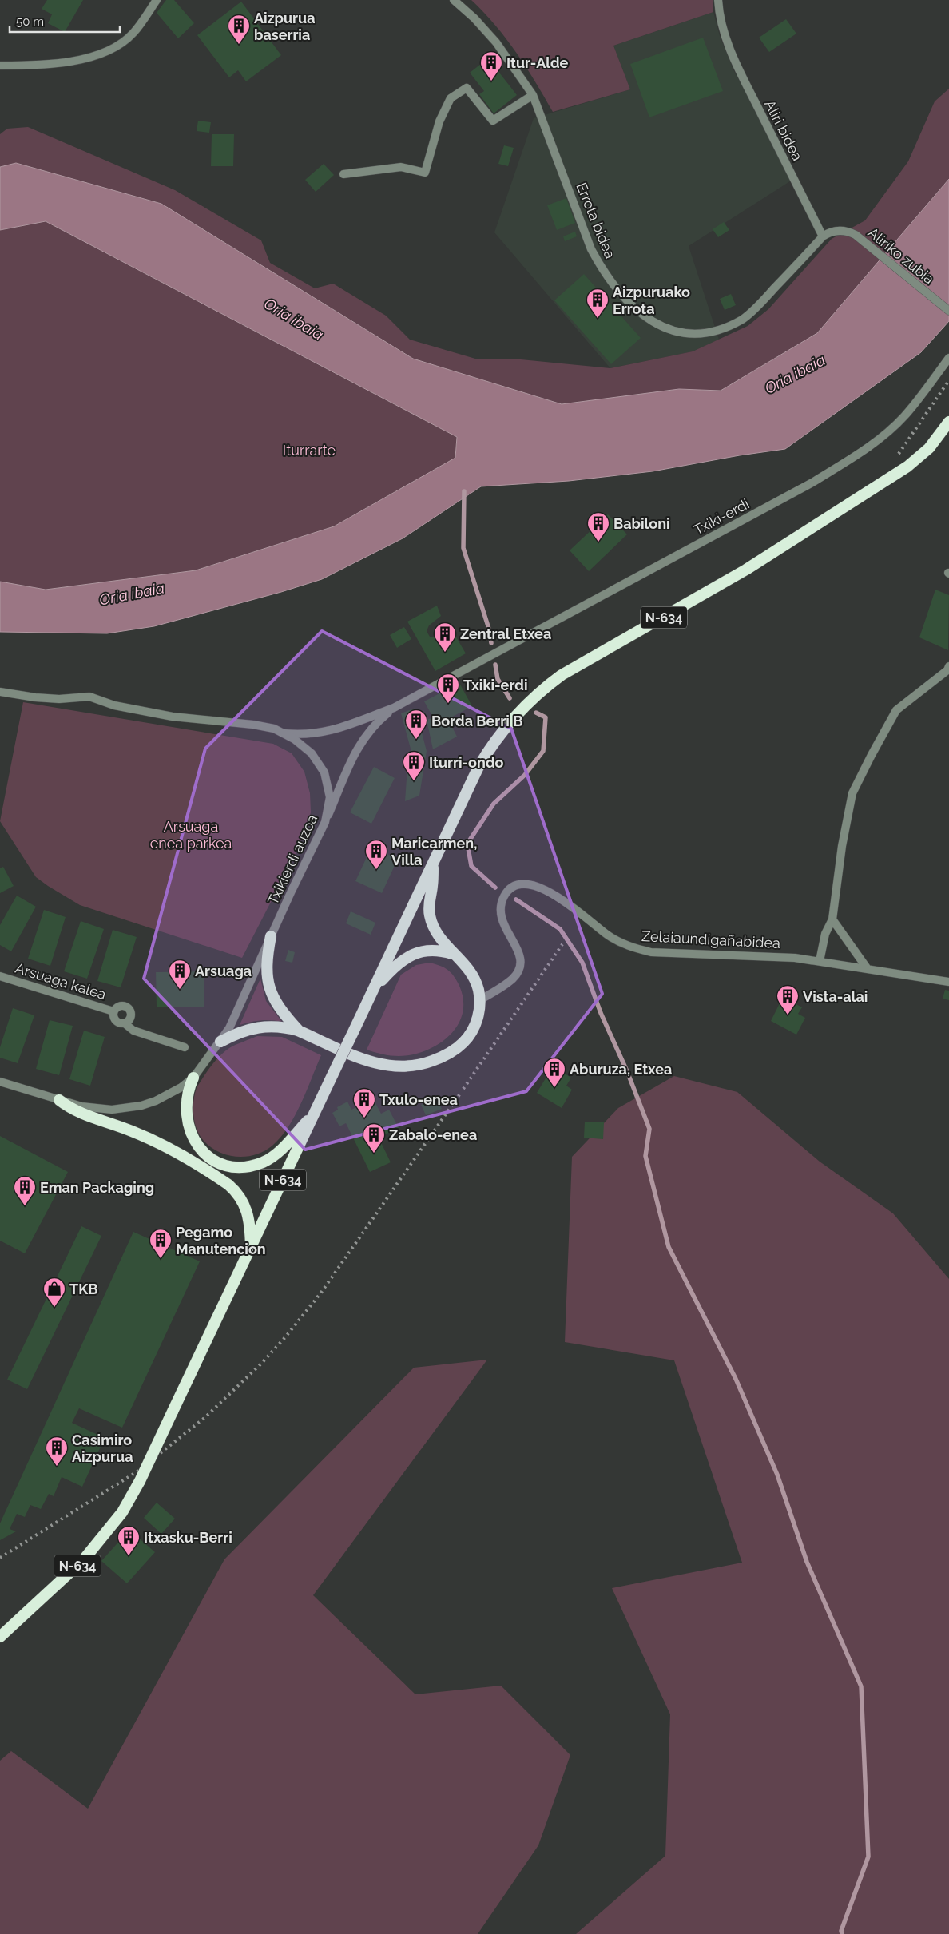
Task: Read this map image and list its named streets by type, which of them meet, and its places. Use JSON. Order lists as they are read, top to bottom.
{
  "streets": {
    "highway": ["N-634"],
    "street": [
      "Aliri bidea",
      "Errota bidea",
      "Aliriko zubia",
      "Txiki-erdi",
      "Txikierdi auzoa",
      "Zelaiaundigañabidea",
      "Arsuaga kalea"
    ]
  },
  "crossings": [
    ["Aliri bidea", "Errota bidea"],
    ["Aliri bidea", "Aliriko zubia"],
    ["Errota bidea", "Aliriko zubia"]
  ],
  "water": ["Oria ibaia"],
  "parks": ["Iturrarte", "Arsuaga enea parkea"],
  "places": {
    "building": [
      "Aizpurua baserria",
      "Itur-Alde",
      "Aizpuruako Errota",
      "Babiloni",
      "Zentral Etxea",
      "Txiki-erdi",
      "Borda Berri B",
      "Iturri-ondo",
      "Maricarmen, Villa",
      "Arsuaga",
      "Vista-alai",
      "Aburuza, Etxea",
      "Txulo-enea",
      "Zabalo-enea",
      "Eman Packaging",
      "Pegamo Manutencion",
      "Casimiro Aizpurua",
      "Itxasku-Berri"
    ],
    "shop": ["TKB"]
  },
  "scale_bar": "50 m"
}
